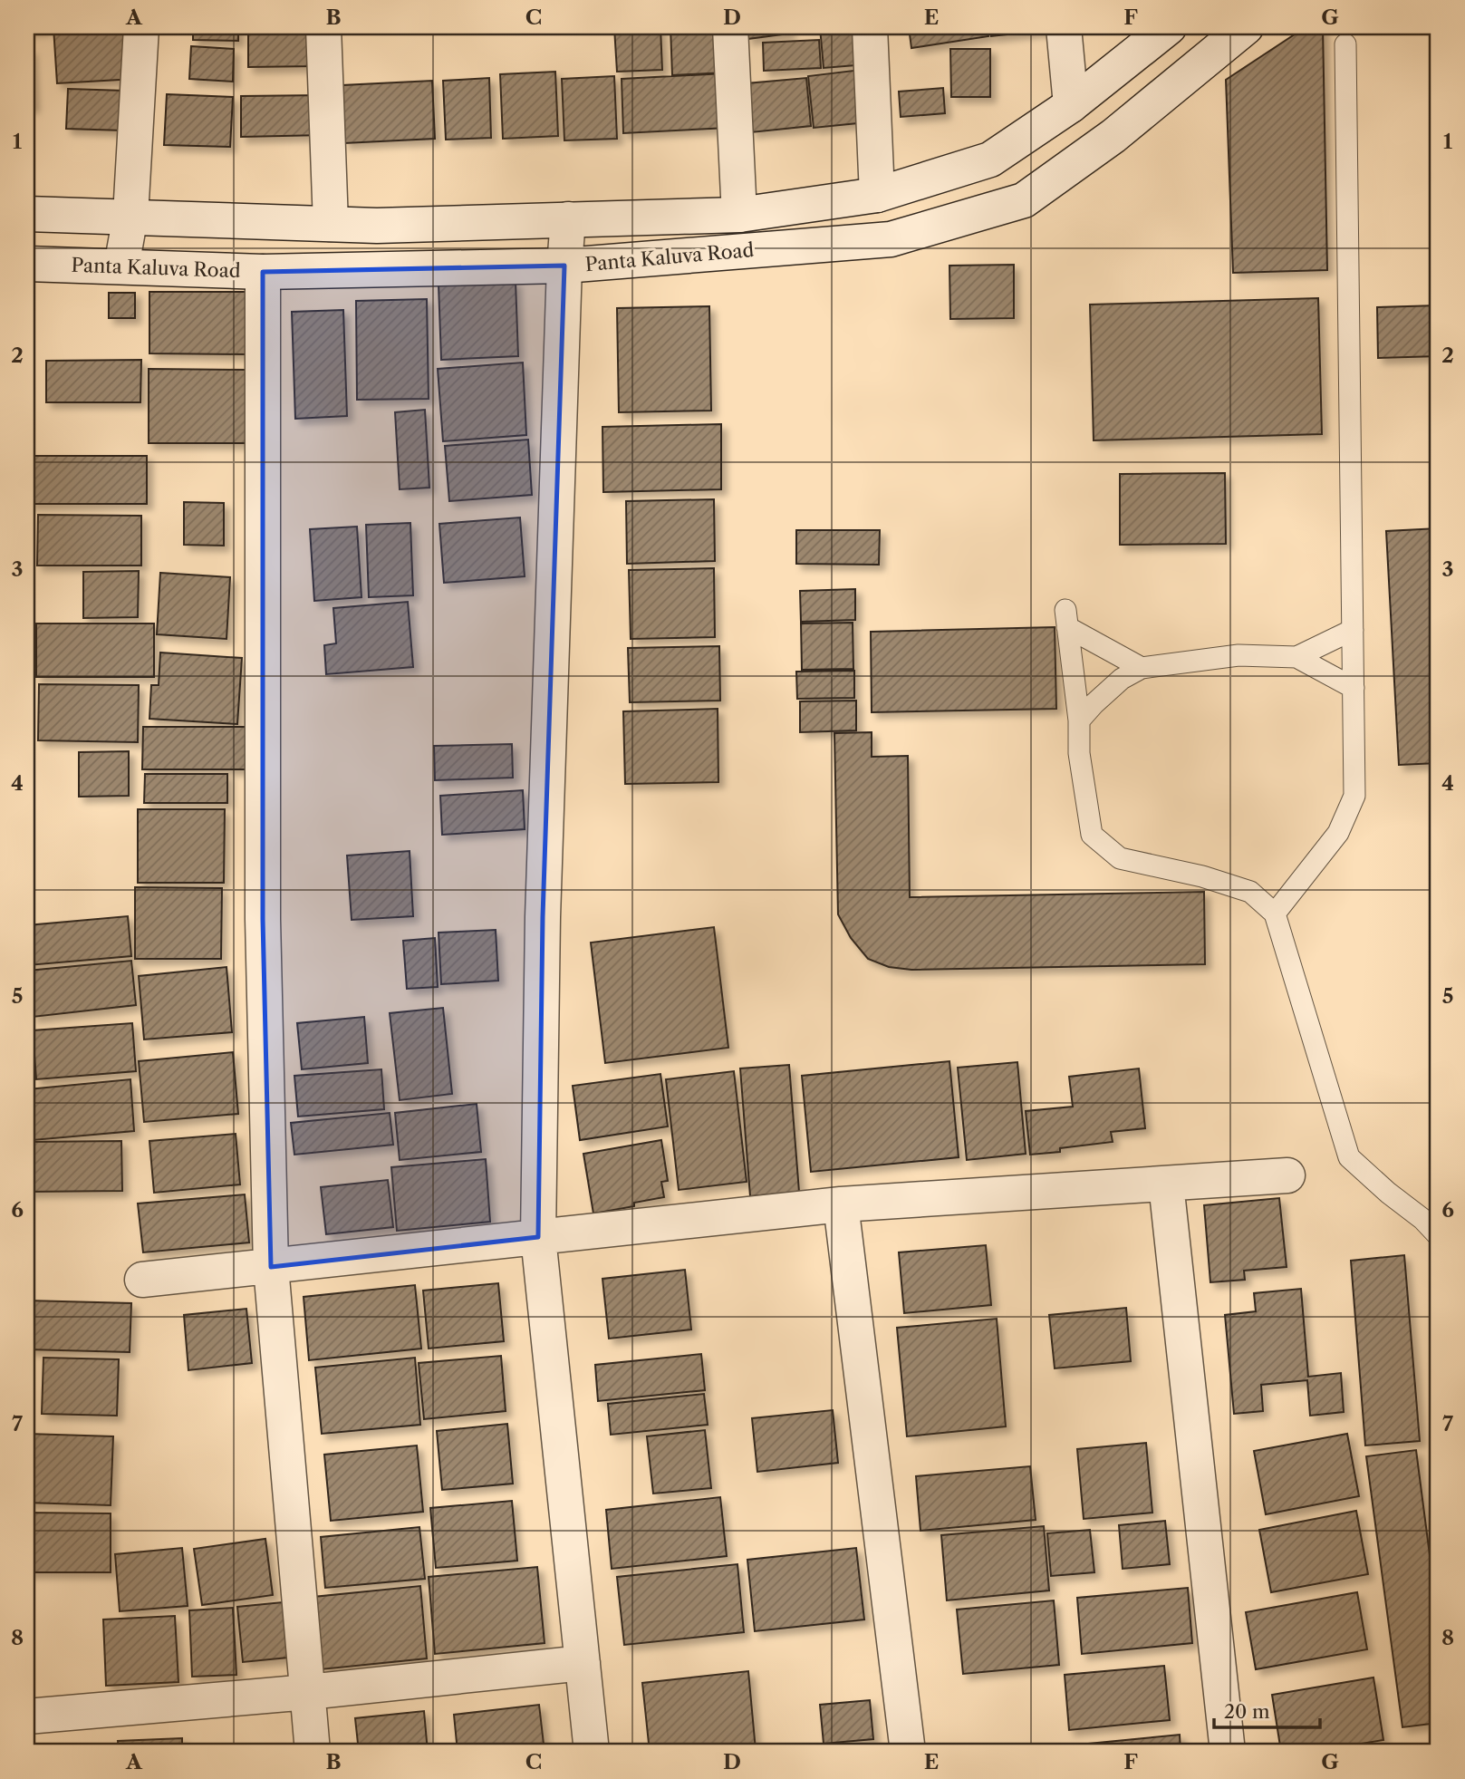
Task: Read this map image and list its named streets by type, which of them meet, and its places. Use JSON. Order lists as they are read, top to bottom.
{
  "streets": {
    "street": ["Panta Kaluva Road"]
  },
  "scale_bar": "20 m",
  "grid": {
    "columns": [
      "A",
      "B",
      "C",
      "D",
      "E",
      "F",
      "G"
    ],
    "rows": [
      "1",
      "2",
      "3",
      "4",
      "5",
      "6",
      "7",
      "8"
    ]
  }
}
